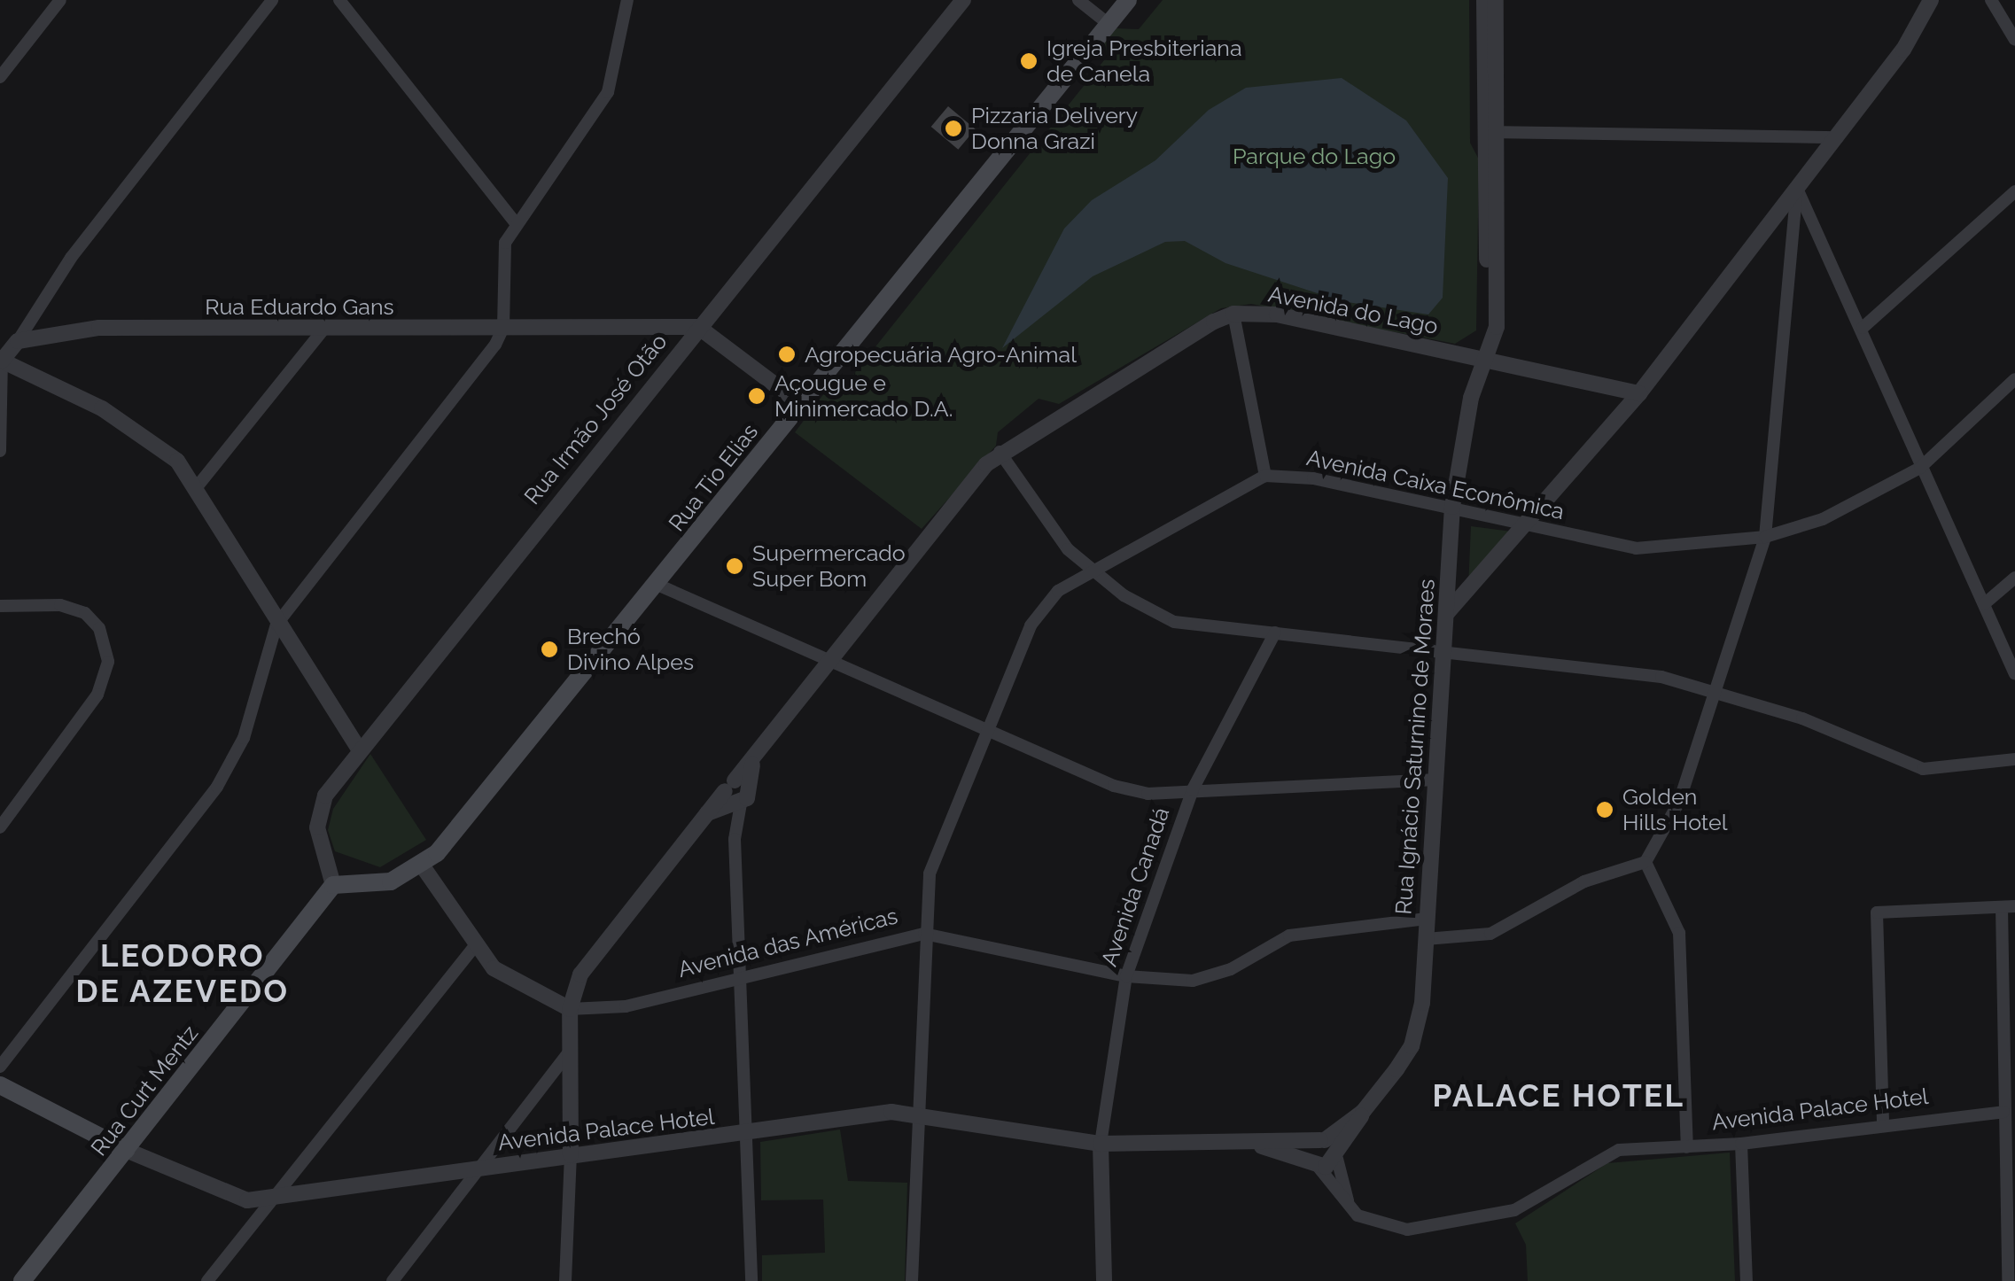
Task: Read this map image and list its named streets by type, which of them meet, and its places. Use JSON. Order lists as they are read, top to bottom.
{
  "streets": {
    "main road": ["Rua Tio Elias", "Rua Curt Mentz", "Avenida Palace Hotel"],
    "street": [
      "Rua Eduardo Gans",
      "Avenida do Lago",
      "Rua Irmão José Otão",
      "Avenida Caixa Econômica",
      "Rua Ignácio Saturnino de Moraes",
      "Avenida Canadá",
      "Avenida das Américas"
    ]
  },
  "crossings": [
    ["Rua Eduardo Gans", "Rua Irmão José Otão"],
    ["Avenida do Lago", "Rua Ignácio Saturnino de Moraes"],
    ["Avenida do Lago", "Avenida das Américas"],
    ["Rua Irmão José Otão", "Rua Tio Elias"],
    ["Rua Irmão José Otão", "Rua Curt Mentz"],
    ["Rua Tio Elias", "Avenida das Américas"],
    ["Rua Tio Elias", "Rua Curt Mentz"],
    ["Avenida Caixa Econômica", "Rua Ignácio Saturnino de Moraes"],
    ["Rua Ignácio Saturnino de Moraes", "Avenida das Américas"],
    ["Rua Ignácio Saturnino de Moraes", "Avenida Palace Hotel"],
    ["Avenida Canadá", "Avenida das Américas"],
    ["Avenida Canadá", "Avenida Palace Hotel"],
    ["Rua Curt Mentz", "Avenida Palace Hotel"]
  ],
  "districts": ["LEODORO DE AZEVEDO", "PALACE HOTEL"],
  "parks": ["Parque do Lago"],
  "places": [
    "Igreja Presbiteriana de Canela",
    "Pizzaria Delivery Donna Grazi",
    "Agropecuária Agro-Animal",
    "Açougue e Minimercado D.A.",
    "Supermercado Super Bom",
    "Brechó Divino Alpes",
    "Golden Hills Hotel"
  ]
}
